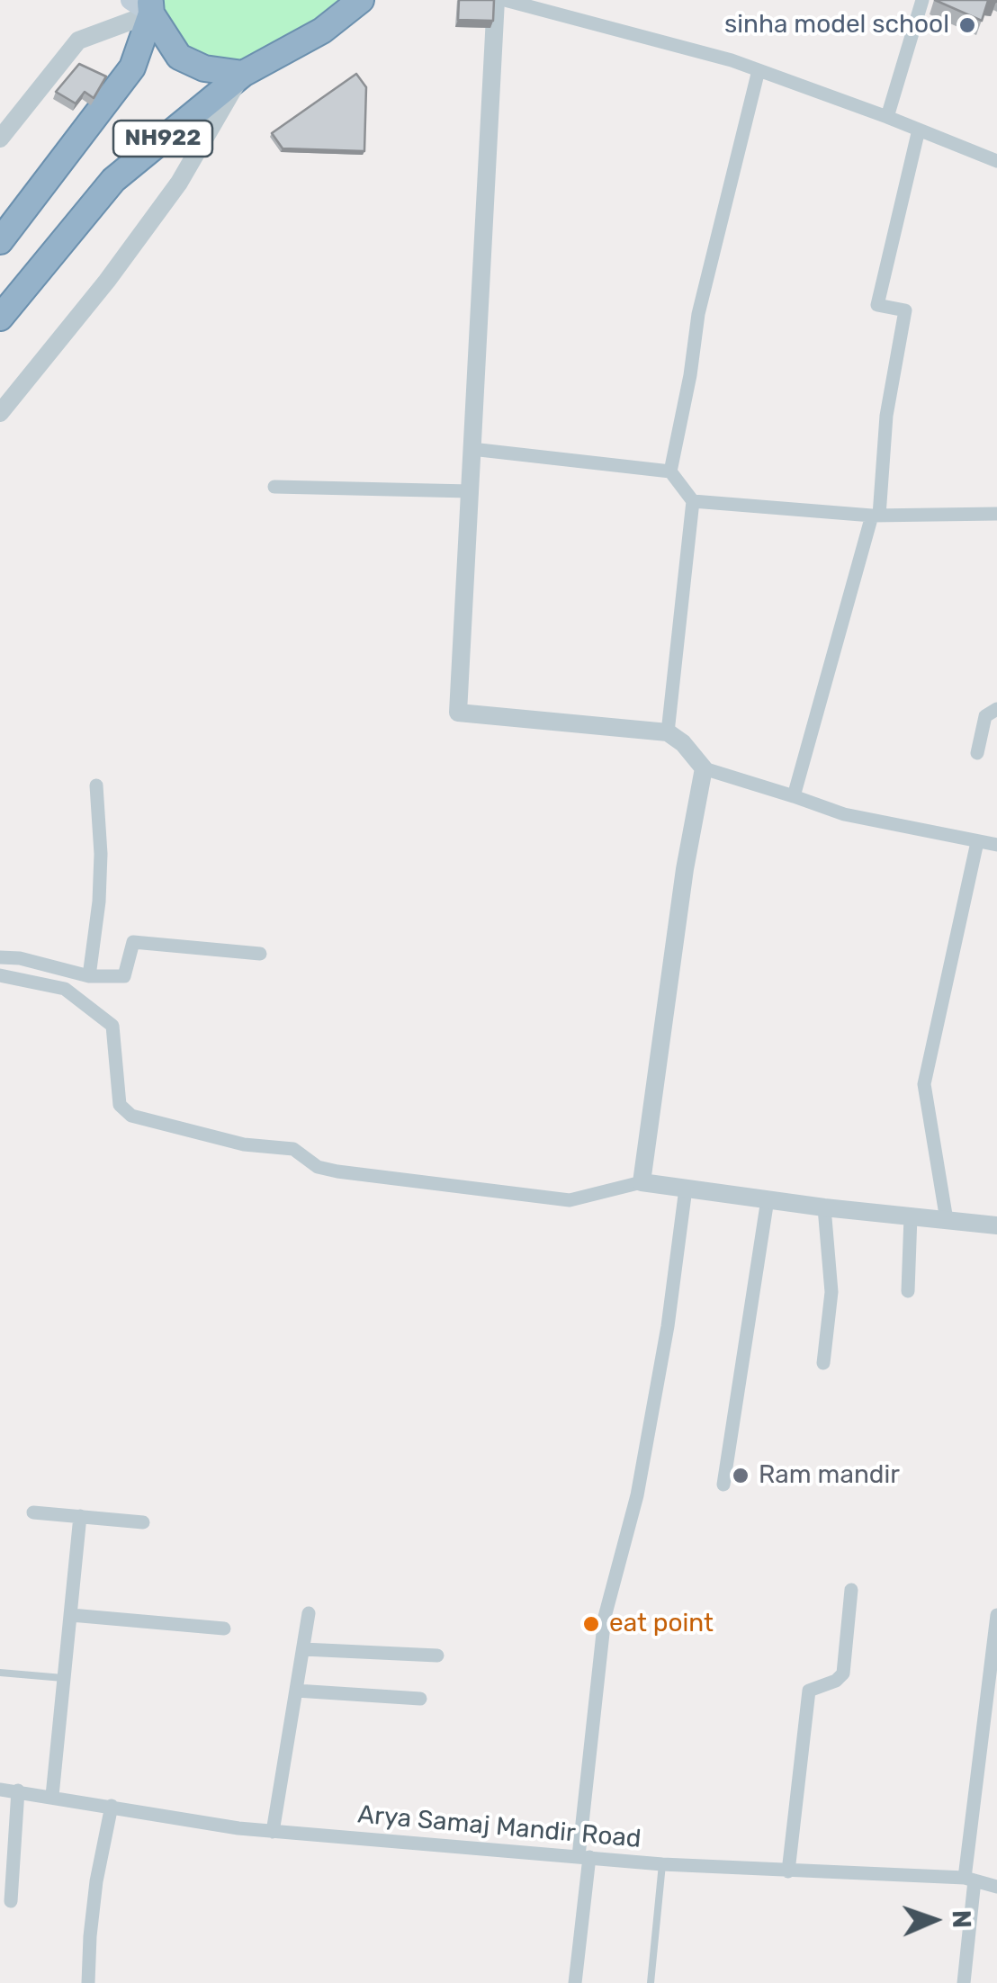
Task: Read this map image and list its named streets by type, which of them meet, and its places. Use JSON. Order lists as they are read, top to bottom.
{
  "streets": {
    "highway": ["NH922"],
    "street": ["Arya Samaj Mandir Road"]
  },
  "places": ["sinha model school", "Ram mandir", "eat point"],
  "north": "right"
}
